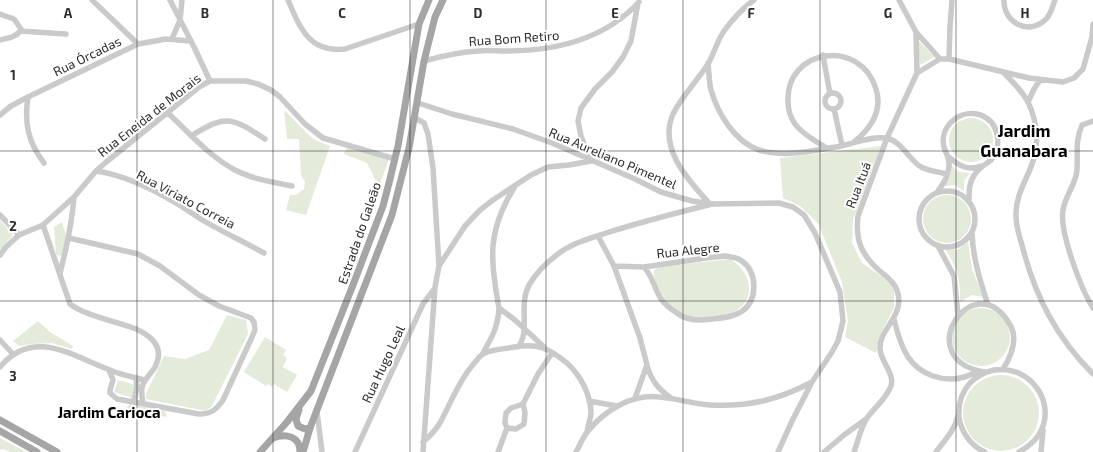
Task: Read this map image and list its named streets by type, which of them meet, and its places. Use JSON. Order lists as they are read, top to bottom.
{
  "streets": {
    "main road": ["Estrada do Galeão"],
    "street": [
      "Rua Bom Retiro",
      "Rua Órcadas",
      "Rua Eneida de Morais",
      "Rua Aureliano Pimentel",
      "Rua Ituá",
      "Rua Viriato Correia",
      "Rua Alegre",
      "Rua Hugo Leal"
    ]
  },
  "crossings": [
    ["Rua Bom Retiro", "Estrada do Galeão"],
    ["Rua Eneida de Morais", "Rua Viriato Correia"],
    ["Rua Eneida de Morais", "Estrada do Galeão"],
    ["Rua Aureliano Pimentel", "Estrada do Galeão"]
  ],
  "districts": ["Jardim Guanabara", "Jardim Carioca"],
  "grid": {
    "columns": [
      "A",
      "B",
      "C",
      "D",
      "E",
      "F",
      "G",
      "H"
    ],
    "rows": ["1", "2", "3"]
  }
}
